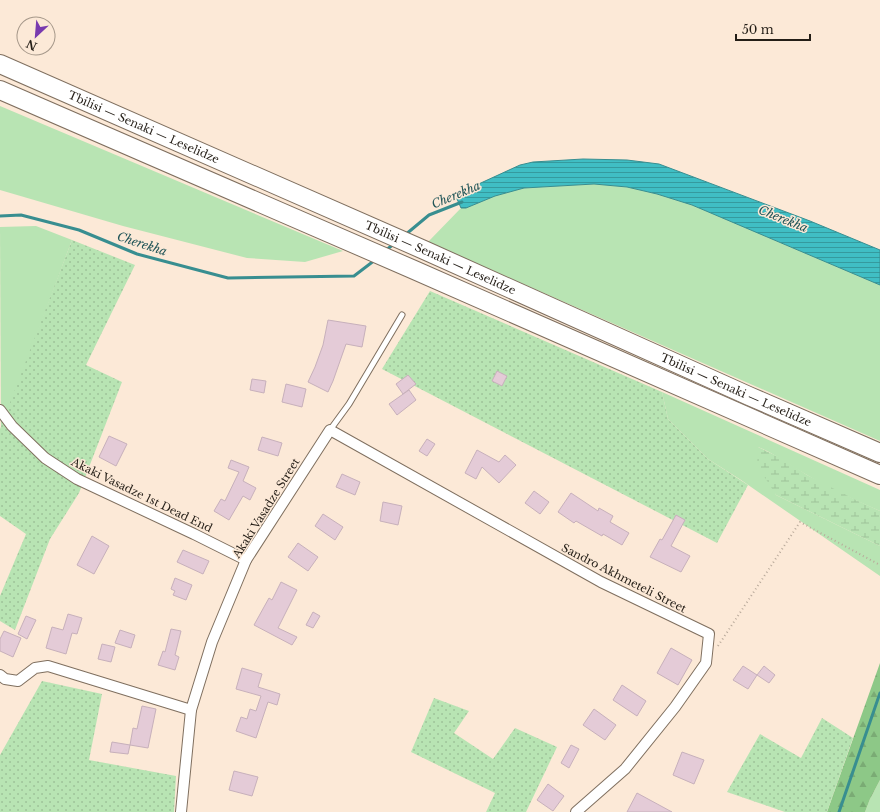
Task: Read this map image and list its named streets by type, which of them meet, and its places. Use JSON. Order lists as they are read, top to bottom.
{
  "streets": {
    "highway": ["Tbilisi — Senaki — Leselidze"],
    "street": ["Akaki Vasadze 1st Dead End", "Akaki Vasadze Street", "Sandro Akhmeteli Street"]
  },
  "crossings": [
    ["Akaki Vasadze 1st Dead End", "Akaki Vasadze Street"],
    ["Akaki Vasadze Street", "Sandro Akhmeteli Street"]
  ],
  "water": ["Cherekha"],
  "scale_bar": "50 m",
  "north": "bottom left"
}
